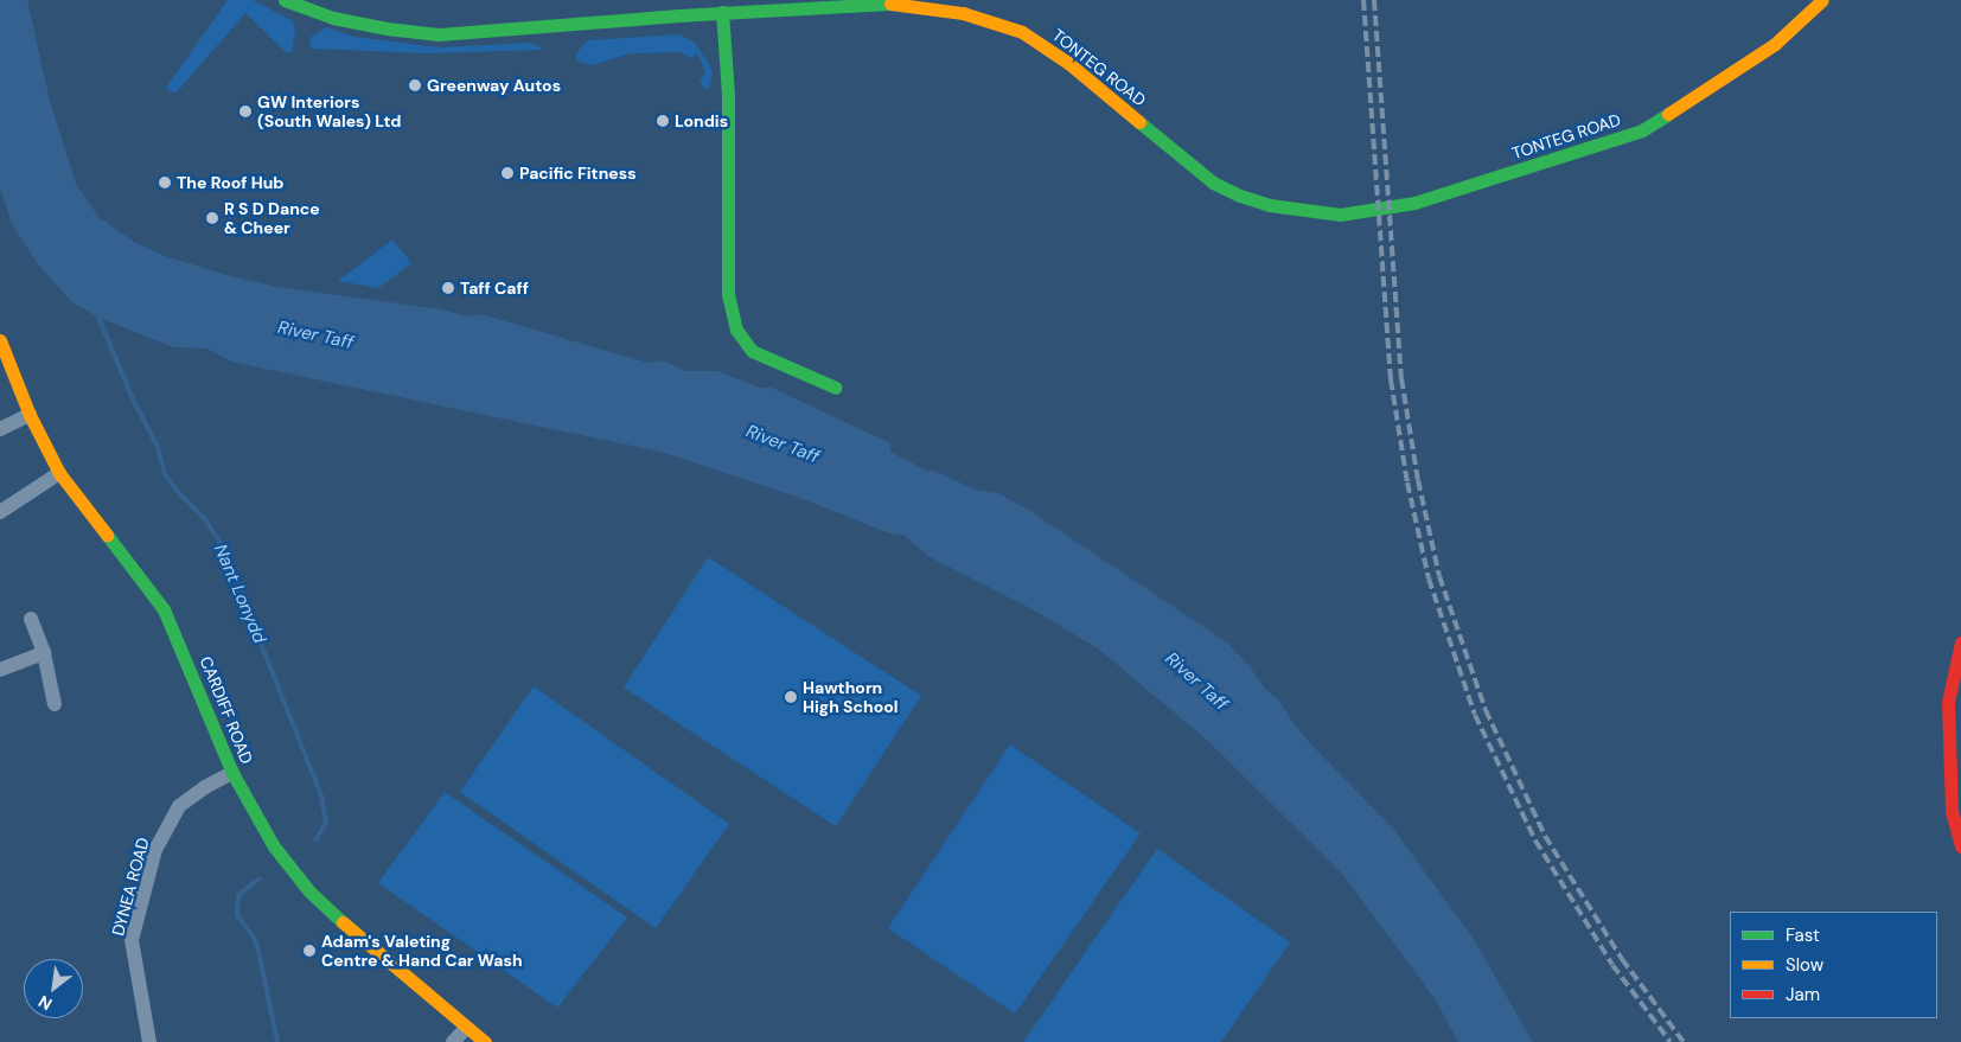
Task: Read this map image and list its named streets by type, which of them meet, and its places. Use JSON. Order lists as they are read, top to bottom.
{
  "streets": {
    "main road": ["TONTEG ROAD", "CARDIFF ROAD"],
    "street": ["DYNEA ROAD"]
  },
  "crossings": [
    ["CARDIFF ROAD", "DYNEA ROAD"]
  ],
  "water": ["River Taff", "Nant Lonydd"],
  "places": [
    "Greenway Autos",
    "GW Interiors (South Wales) Ltd",
    "Londis",
    "Pacific Fitness",
    "The Roof Hub",
    "R S D Dance & Cheer",
    "Taff Caff",
    "Hawthorn High School",
    "Adam's Valeting Centre & Hand Car Wash"
  ],
  "legend": ["Fast", "Slow", "Jam"],
  "north": "bottom left"
}
